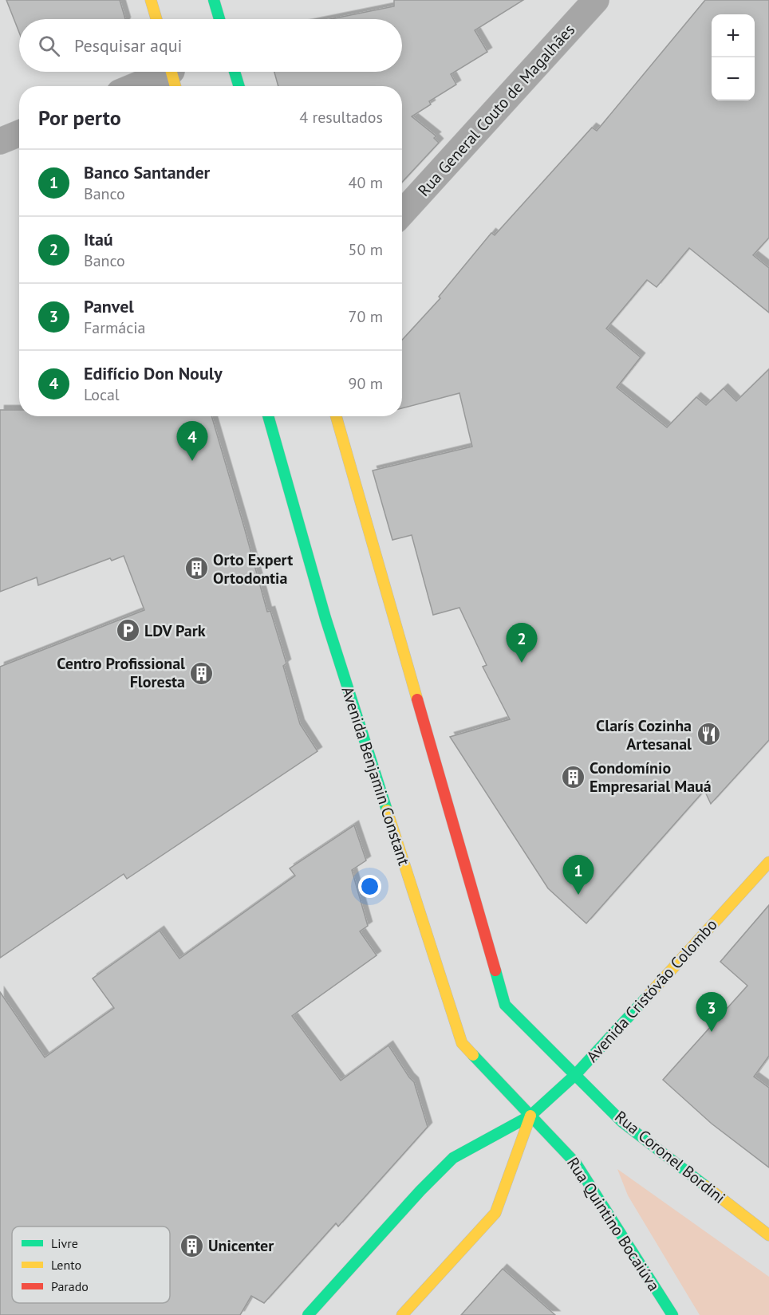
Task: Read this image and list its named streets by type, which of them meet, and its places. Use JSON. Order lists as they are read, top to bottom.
{
  "streets": {
    "main road": [
      "Avenida Benjamin Constant",
      "Avenida Cristóvão Colombo",
      "Rua Coronel Bordini",
      "Rua Quintino Bocaiúva"
    ],
    "street": ["Rua General Couto de Magalhães"]
  },
  "crossings": [
    ["Avenida Benjamin Constant", "Avenida Cristóvão Colombo"],
    ["Avenida Benjamin Constant", "Rua Quintino Bocaiúva"],
    ["Avenida Cristóvão Colombo", "Rua Coronel Bordini"],
    ["Avenida Cristóvão Colombo", "Rua Quintino Bocaiúva"]
  ],
  "places": {
    "building": [
      "Orto Expert Ortodontia",
      "Centro Profissional Floresta",
      "Condomínio Empresarial Mauá",
      "Unicenter"
    ],
    "parking": ["LDV Park"],
    "restaurant": ["Clarís Cozinha Artesanal"]
  },
  "legend": ["Livre", "Lento", "Parado"],
  "page": {
    "map_buttons": ["+", "−"],
    "search": "Pesquisar aqui",
    "heading": ["Por perto", "4 resultados"],
    "list": [
      {
        "mark": "1",
        "name": "Banco Santander",
        "note": "Banco",
        "value": "40 m"
      },
      {
        "mark": "2",
        "name": "Itaú",
        "note": "Banco",
        "value": "50 m"
      },
      {
        "mark": "3",
        "name": "Panvel",
        "note": "Farmácia",
        "value": "70 m"
      },
      {
        "mark": "4",
        "name": "Edifício Don Nouly",
        "note": "Local",
        "value": "90 m"
      }
    ],
    "pins": [
      "4",
      "2",
      "1",
      "3"
    ]
  }
}
